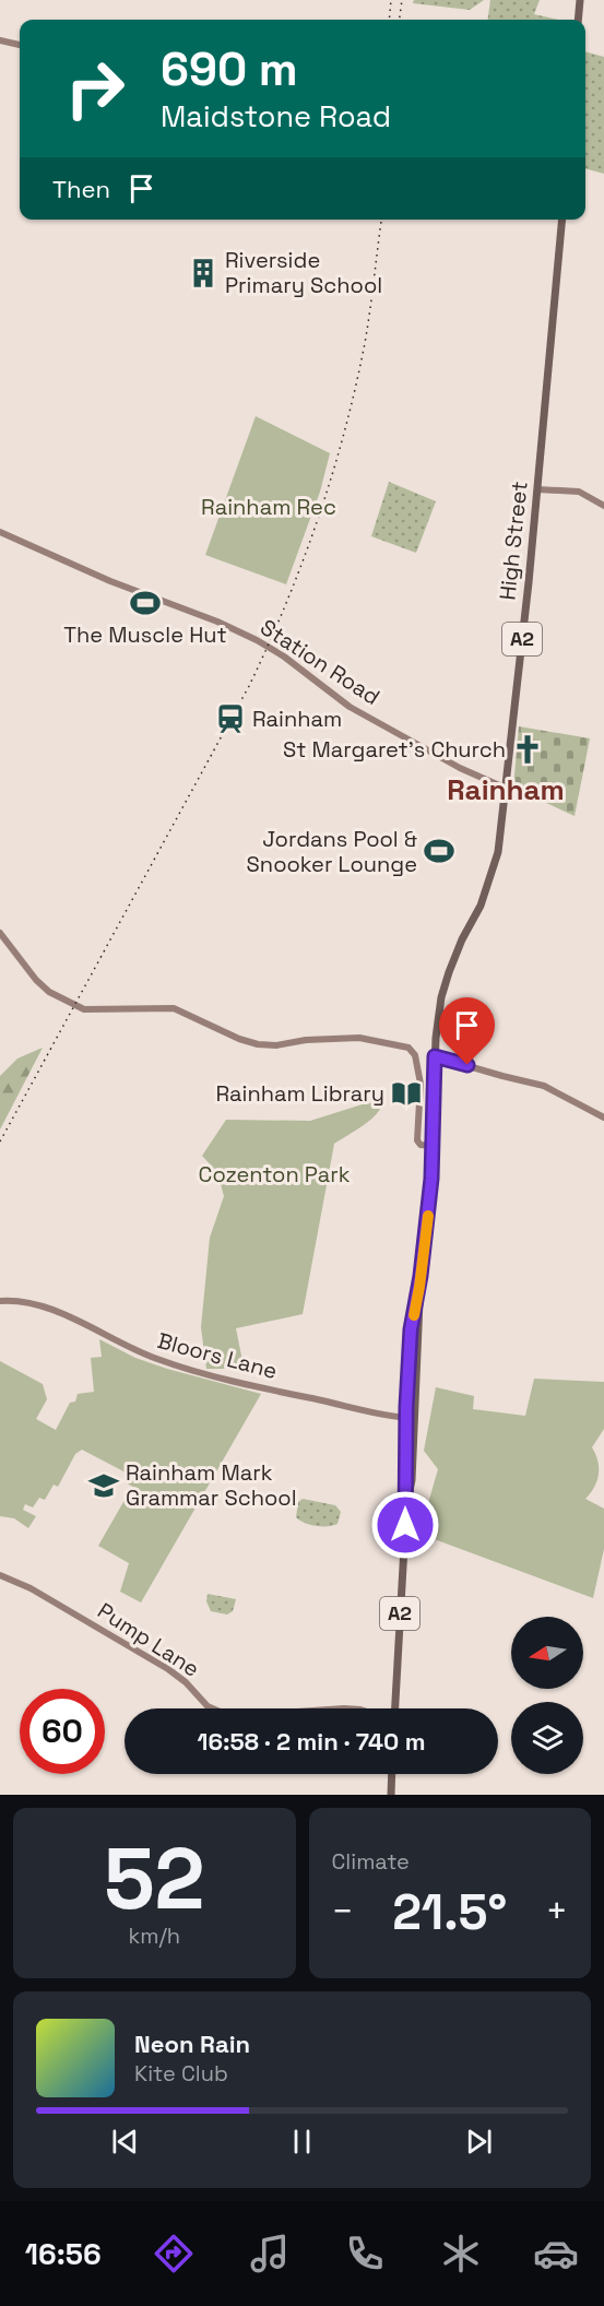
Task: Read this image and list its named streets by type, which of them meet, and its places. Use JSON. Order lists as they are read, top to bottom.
{
  "streets": {
    "main road": ["High Street", "A2"],
    "street": ["Station Road", "Bloors Lane", "Pump Lane"]
  },
  "crossings": [
    ["High Street", "A2"],
    ["High Street", "Station Road"],
    ["A2", "Bloors Lane"]
  ],
  "districts": ["Rainham"],
  "parks": ["Rainham Rec", "Cozenton Park"],
  "places": {
    "building": ["Riverside Primary School"],
    "sports": ["The Muscle Hut", "Jordans Pool & Snooker Lounge"],
    "station": ["Rainham"],
    "church": ["St Margaret's Church"],
    "library": ["Rainham Library"],
    "school or university": ["Rainham Mark Grammar School"]
  },
  "north": "left",
  "page": {
    "turn": ["690 m", "Maidstone Road"],
    "then": "Then",
    "limit": "60",
    "trip": "16:58 · 2 min · 740 m",
    "tile": [
      ["52", "km/h"],
      "Climate"
    ],
    "heat": ["−", "21.5°", "+"],
    "song": ["Neon Rain", "Kite Club"],
    "tabs": "16:56"
  }
}
